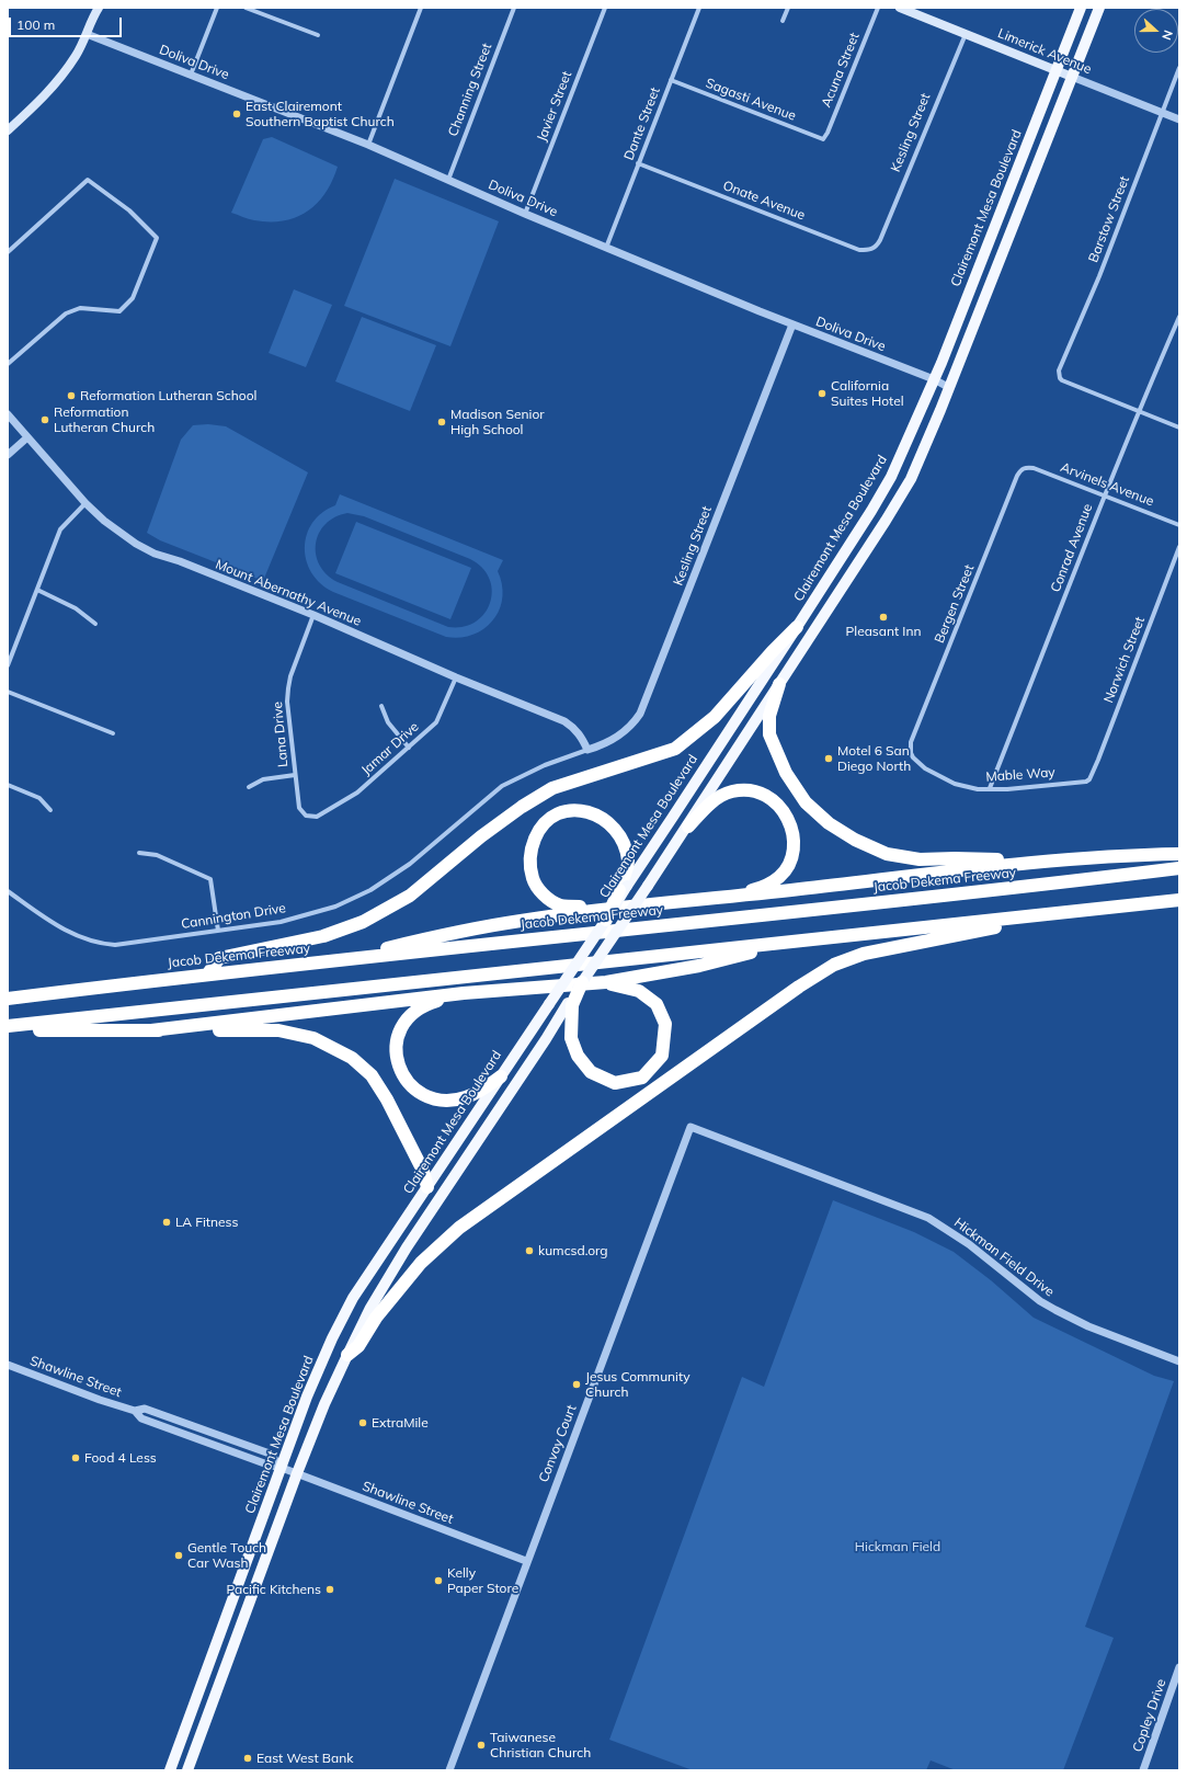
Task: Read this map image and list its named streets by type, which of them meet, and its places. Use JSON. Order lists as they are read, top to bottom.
{
  "streets": {
    "highway": ["Jacob Dekema Freeway"],
    "main road": ["Limerick Avenue", "Clairemont Mesa Boulevard"],
    "street": [
      "Doliva Drive",
      "Acuna Street",
      "Channing Street",
      "Sagasti Avenue",
      "Javier Street",
      "Dante Street",
      "Kesling Street",
      "Onate Avenue",
      "Barstow Street",
      "Arvinels Avenue",
      "Conrad Avenue",
      "Mount Abernathy Avenue",
      "Bergen Street",
      "Norwich Street",
      "Lana Drive",
      "Jamar Drive",
      "Mable Way",
      "Cannington Drive",
      "Hickman Field Drive",
      "Shawline Street",
      "Convoy Court",
      "Copley Drive"
    ]
  },
  "crossings": [
    ["Limerick Avenue", "Kesling Street"],
    ["Limerick Avenue", "Clairemont Mesa Boulevard"],
    ["Limerick Avenue", "Barstow Street"],
    ["Doliva Drive", "Channing Street"],
    ["Doliva Drive", "Javier Street"],
    ["Doliva Drive", "Dante Street"],
    ["Doliva Drive", "Kesling Street"],
    ["Doliva Drive", "Clairemont Mesa Boulevard"],
    ["Acuna Street", "Sagasti Avenue"],
    ["Sagasti Avenue", "Dante Street"],
    ["Dante Street", "Onate Avenue"],
    ["Kesling Street", "Onate Avenue"],
    ["Kesling Street", "Mount Abernathy Avenue"],
    ["Kesling Street", "Cannington Drive"],
    ["Clairemont Mesa Boulevard", "Shawline Street"],
    ["Barstow Street", "Conrad Avenue"],
    ["Arvinels Avenue", "Conrad Avenue"],
    ["Arvinels Avenue", "Bergen Street"],
    ["Conrad Avenue", "Mable Way"],
    ["Mount Abernathy Avenue", "Lana Drive"],
    ["Mount Abernathy Avenue", "Jamar Drive"],
    ["Mount Abernathy Avenue", "Cannington Drive"],
    ["Bergen Street", "Mable Way"],
    ["Norwich Street", "Mable Way"],
    ["Lana Drive", "Jamar Drive"],
    ["Hickman Field Drive", "Convoy Court"],
    ["Shawline Street", "Convoy Court"]
  ],
  "parks": ["Hickman Field"],
  "places": [
    "East Clairemont Southern Baptist Church",
    "California Suites Hotel",
    "Reformation Lutheran School",
    "Reformation Lutheran Church",
    "Madison Senior High School",
    "Pleasant Inn",
    "Motel 6 San Diego North",
    "LA Fitness",
    "kumcsd.org",
    "Jesus Community Church",
    "ExtraMile",
    "Food 4 Less",
    "Gentle Touch Car Wash",
    "Kelly Paper Store",
    "Pacific Kitchens",
    "Taiwanese Christian Church",
    "East West Bank"
  ],
  "scale_bar": "100 m",
  "north": "right"
}
